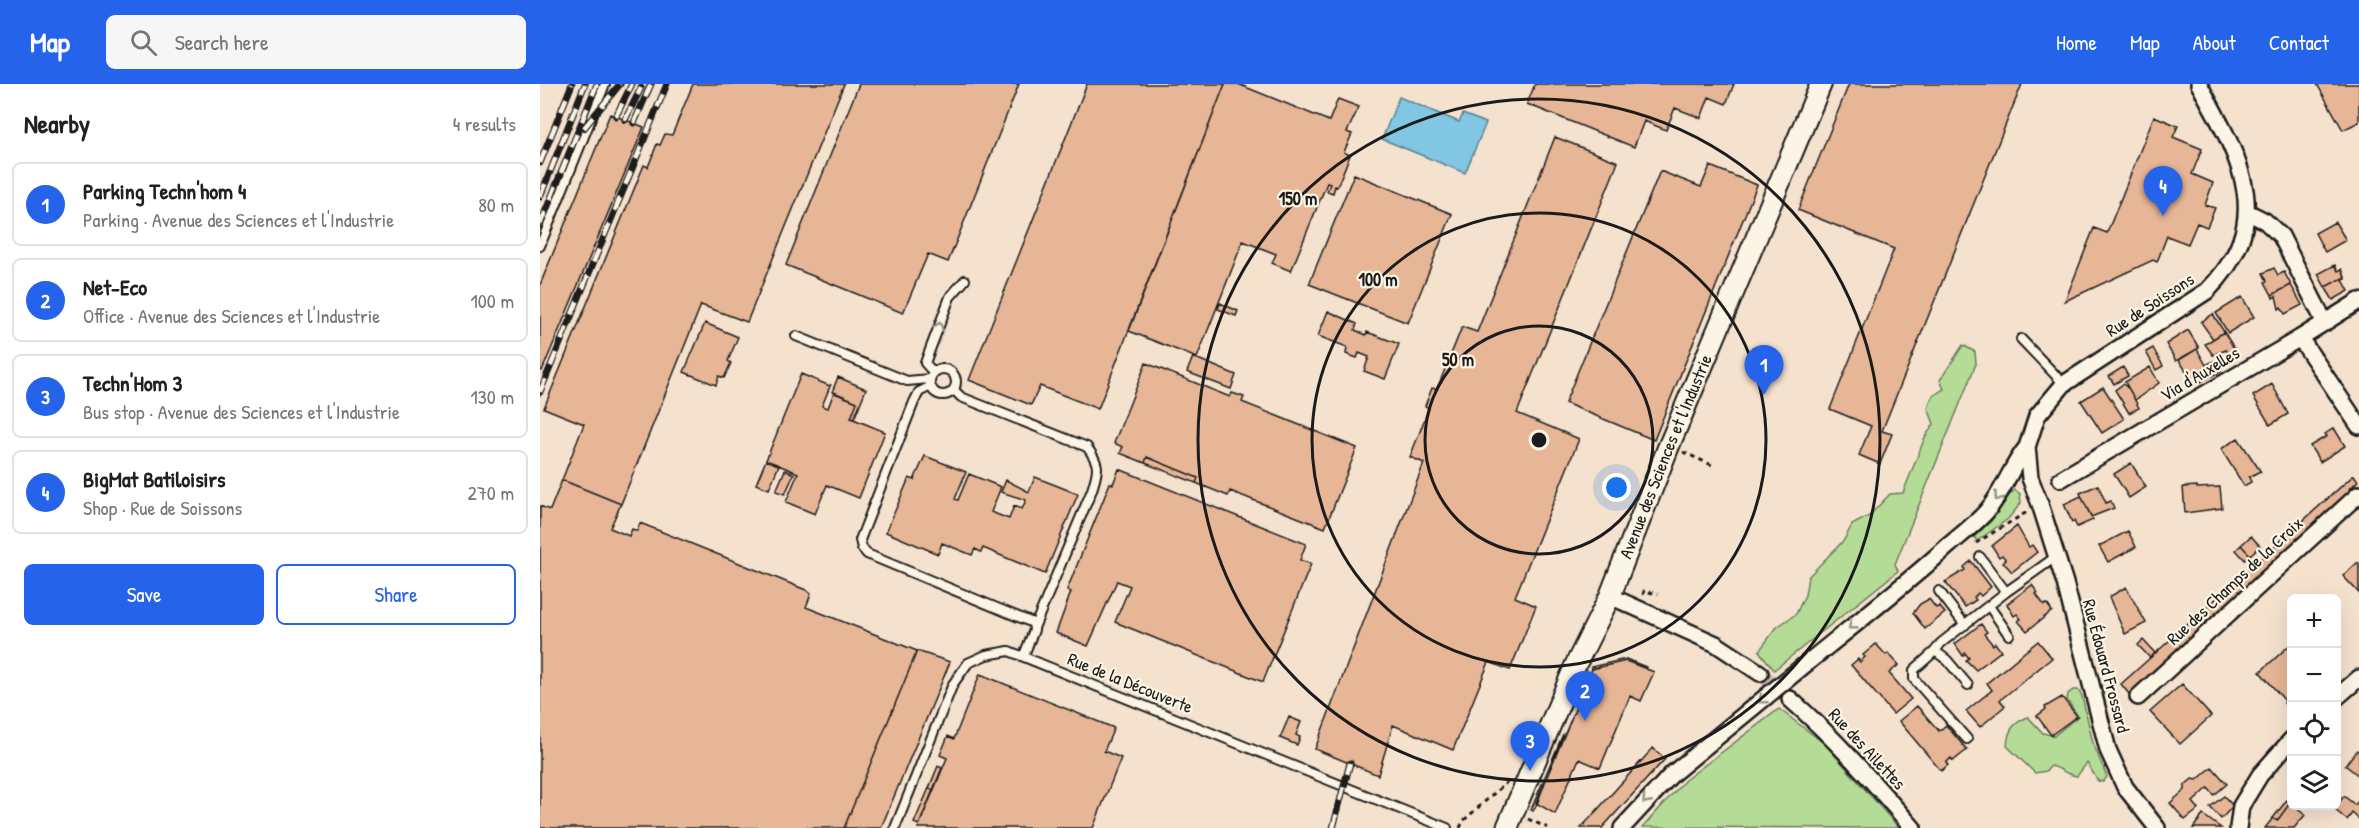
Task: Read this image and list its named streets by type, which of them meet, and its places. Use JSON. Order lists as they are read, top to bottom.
{
  "streets": {
    "street": [
      "Rue de Soissons",
      "Via d'Auxelles",
      "Avenue des Sciences et l'Industrie",
      "Rue des Champs de la Croix",
      "Rue Édouard Frossard",
      "Rue des Ailettes"
    ],
    "lane": ["Rue de la Découverte"]
  },
  "crossings": [
    ["Rue de Soissons", "Rue Édouard Frossard"]
  ],
  "page": {
    "header": "Map",
    "search": "Search here",
    "nav": [
      "Home",
      "Map",
      "About",
      "Contact"
    ],
    "heading": ["Nearby", "4 results"],
    "list": [
      {
        "mark": "1",
        "name": "Parking Techn'hom 4",
        "note": "Parking · Avenue des Sciences et l'Industrie",
        "value": "80 m"
      },
      {
        "mark": "2",
        "name": "Net-Eco",
        "note": "Office · Avenue des Sciences et l'Industrie",
        "value": "100 m"
      },
      {
        "mark": "3",
        "name": "Techn'Hom 3",
        "note": "Bus stop · Avenue des Sciences et l'Industrie",
        "value": "130 m"
      },
      {
        "mark": "4",
        "name": "BigMat Batiloisirs",
        "note": "Shop · Rue de Soissons",
        "value": "270 m"
      }
    ],
    "pins": [
      "4",
      "1",
      "2",
      "3"
    ],
    "buttons": ["Save", "Share"],
    "map_buttons": ["+", "−"]
  },
  "rings": ["150 m", "100 m", "50 m"]
}
